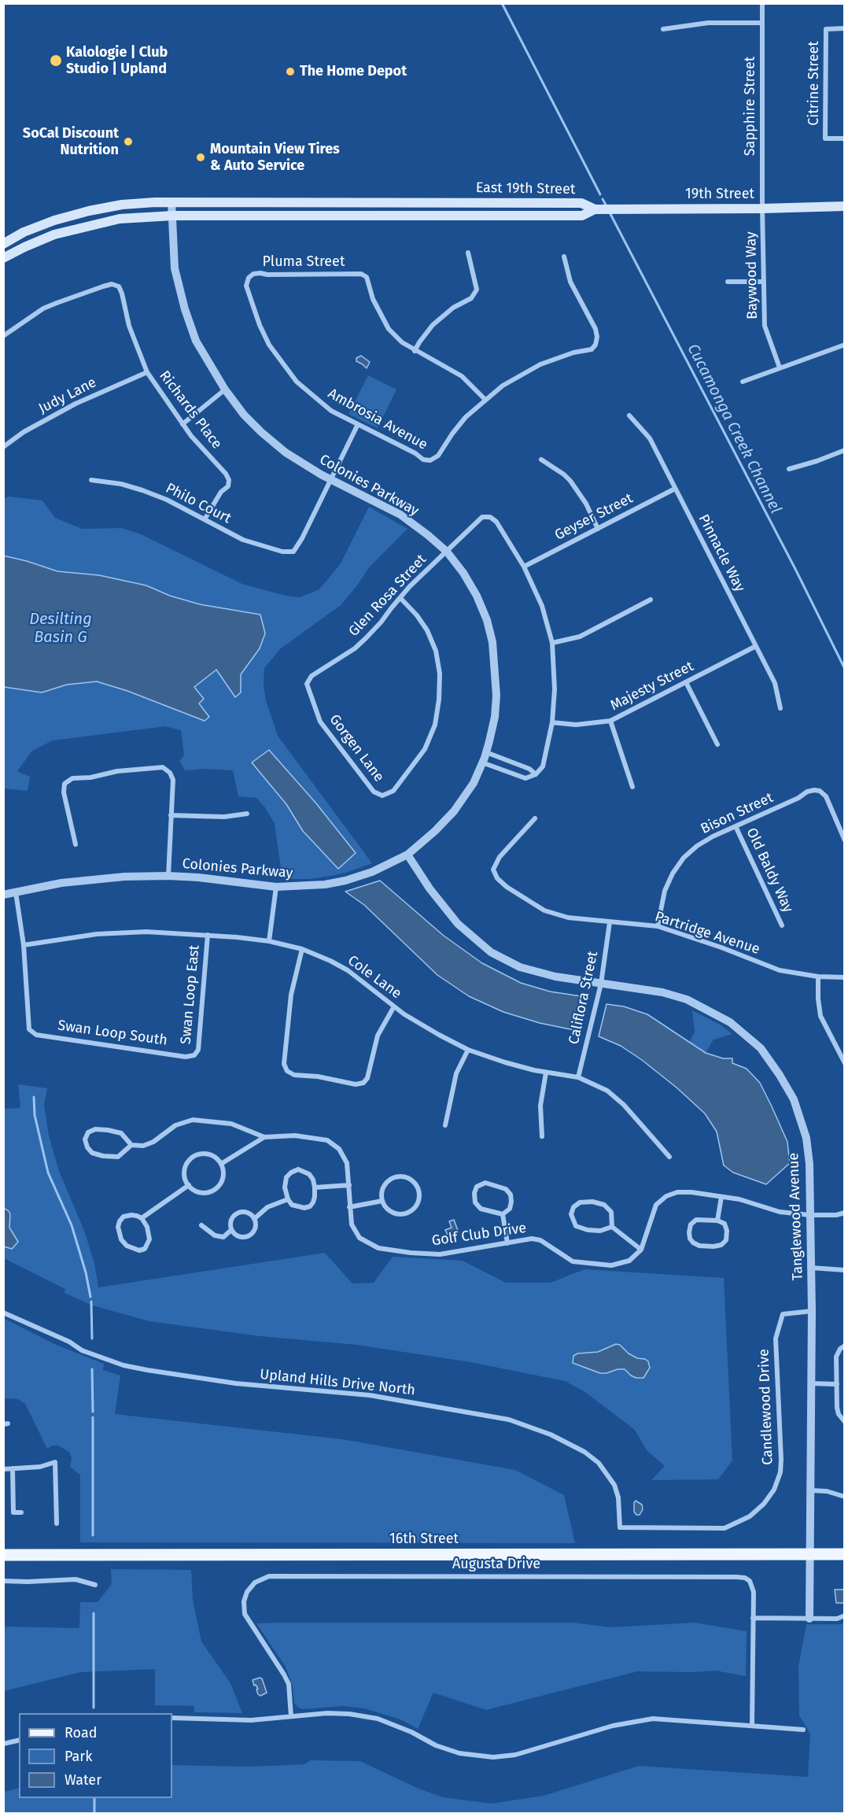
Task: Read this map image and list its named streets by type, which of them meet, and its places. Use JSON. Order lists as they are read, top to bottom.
{
  "streets": {
    "main road": ["East 19th Street", "19th Street", "16th Street"],
    "street": [
      "Citrine Street",
      "Sapphire Street",
      "Pluma Street",
      "Baywood Way",
      "Judy Lane",
      "Richards Place",
      "Ambrosia Avenue",
      "Colonies Parkway",
      "Philo Court",
      "Geyser Street",
      "Pinnacle Way",
      "Glen Rosa Street",
      "Majesty Street",
      "Gorgen Lane",
      "Bison Street",
      "Old Baldy Way",
      "Partridge Avenue",
      "Cole Lane",
      "Swan Loop East",
      "Califlora Street",
      "Swan Loop South",
      "Tanglewood Avenue",
      "Golf Club Drive",
      "Upland Hills Drive North",
      "Candlewood Drive",
      "Augusta Drive"
    ]
  },
  "crossings": [
    ["Sapphire Street", "19th Street"],
    ["Sapphire Street", "Baywood Way"],
    ["East 19th Street", "19th Street"],
    ["East 19th Street", "Colonies Parkway"],
    ["19th Street", "Baywood Way"],
    ["Pluma Street", "Ambrosia Avenue"],
    ["Judy Lane", "Richards Place"],
    ["Richards Place", "Philo Court"],
    ["Colonies Parkway", "Philo Court"],
    ["Colonies Parkway", "Glen Rosa Street"],
    ["Colonies Parkway", "Tanglewood Avenue"],
    ["Geyser Street", "Pinnacle Way"],
    ["Geyser Street", "Glen Rosa Street"],
    ["Pinnacle Way", "Majesty Street"],
    ["Glen Rosa Street", "Gorgen Lane"],
    ["Bison Street", "Old Baldy Way"],
    ["Bison Street", "Partridge Avenue"],
    ["Partridge Avenue", "Califlora Street"],
    ["Cole Lane", "Swan Loop East"],
    ["Cole Lane", "Califlora Street"],
    ["Cole Lane", "Swan Loop South"],
    ["Swan Loop East", "Swan Loop South"],
    ["Califlora Street", "Tanglewood Avenue"],
    ["Tanglewood Avenue", "Candlewood Drive"],
    ["Tanglewood Avenue", "16th Street"],
    ["Upland Hills Drive North", "Candlewood Drive"]
  ],
  "water": ["Cucamonga Creek Channel", "Desilting Basin G"],
  "places": [
    "Kalologie | Club Studio | Upland",
    "The Home Depot",
    "SoCal Discount Nutrition",
    "Mountain View Tires & Auto Service"
  ],
  "legend": ["Road", "Park", "Water"]
}
